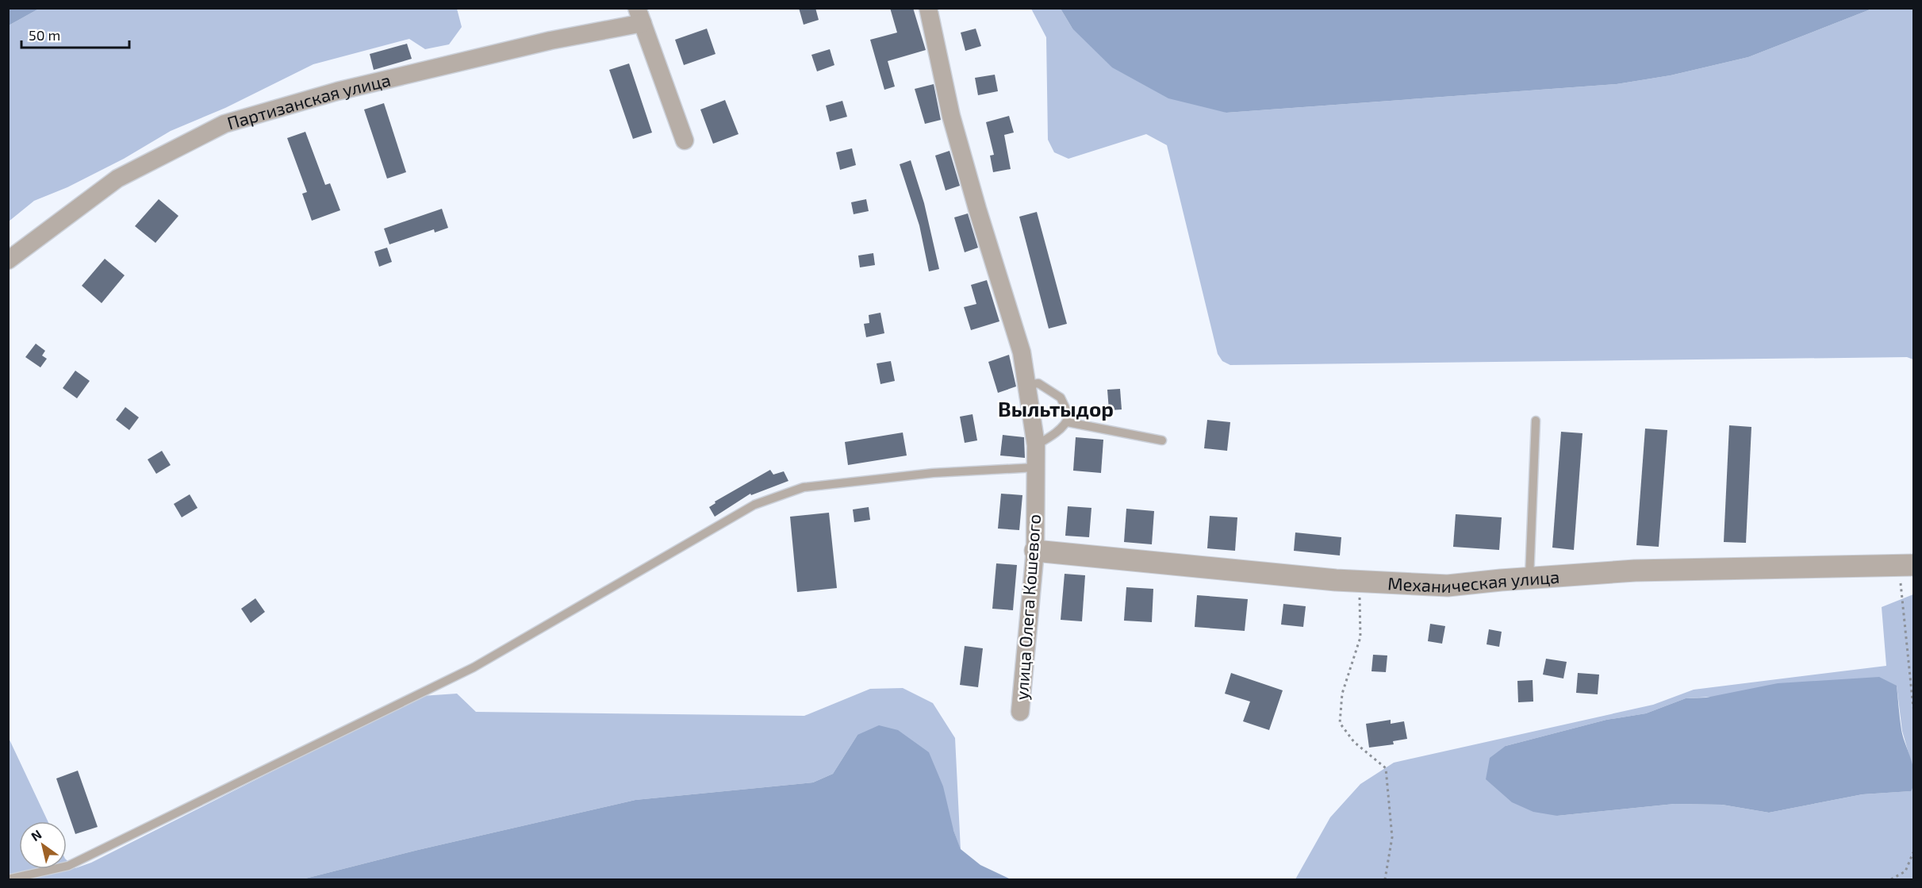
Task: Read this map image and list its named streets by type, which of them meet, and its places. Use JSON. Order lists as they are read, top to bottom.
{
  "streets": {
    "street": ["Партизанская улица", "Механическая улица", "улица Олега Кошевого"]
  },
  "crossings": [
    ["Механическая улица", "улица Олега Кошевого"]
  ],
  "districts": ["Выльтыдор"],
  "scale_bar": "50 m",
  "north": "top left"
}
